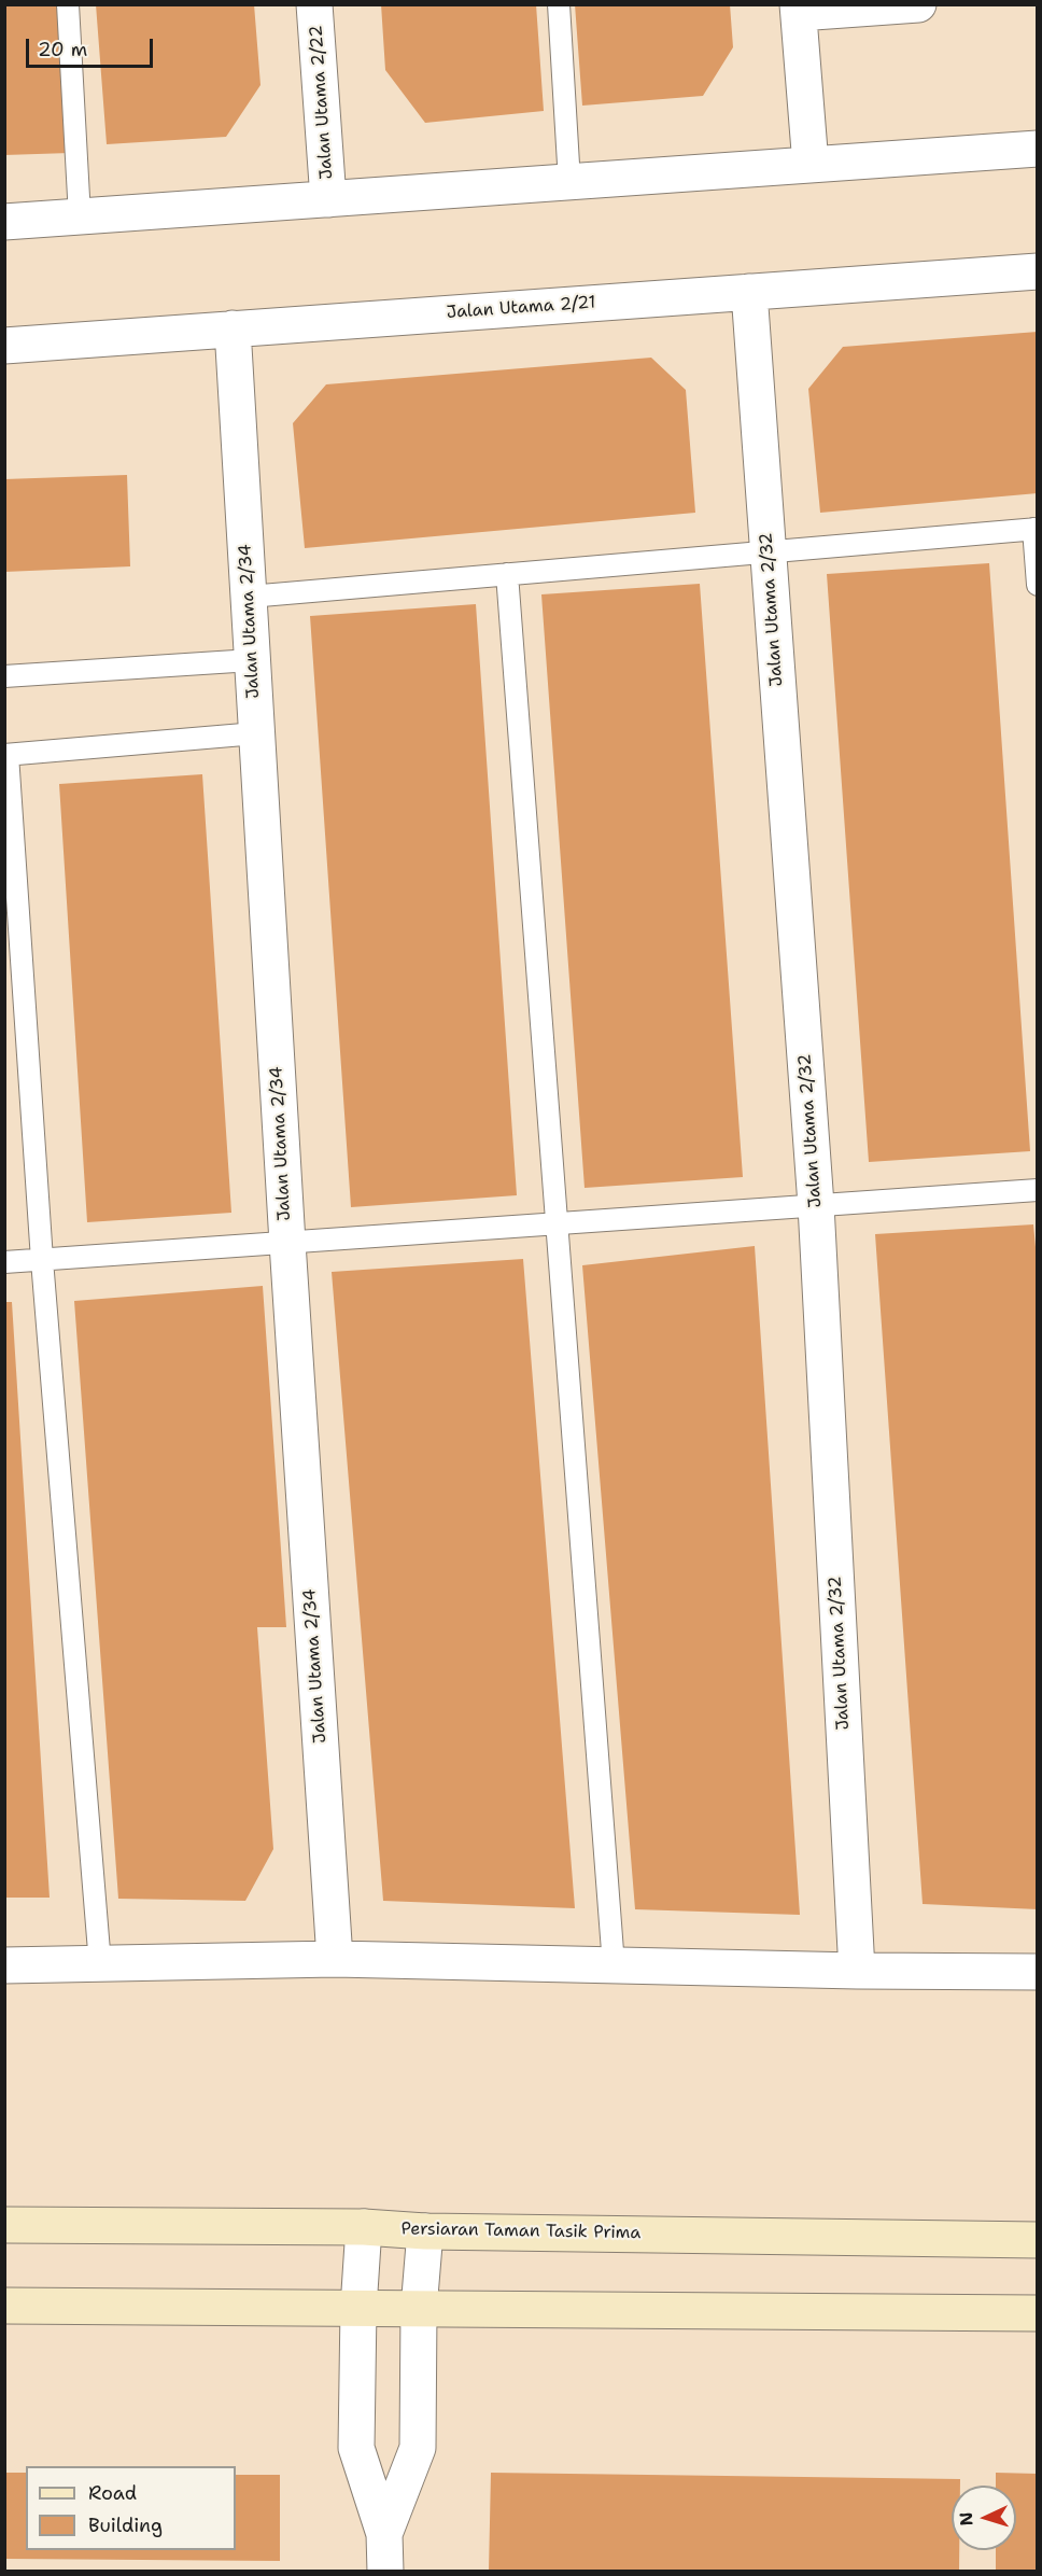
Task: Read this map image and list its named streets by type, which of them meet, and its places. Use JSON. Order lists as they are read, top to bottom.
{
  "streets": {
    "main road": ["Persiaran Taman Tasik Prima"],
    "street": [
      "Jalan Utama 2/22",
      "Jalan Utama 2/21",
      "Jalan Utama 2/32",
      "Jalan Utama 2/34"
    ]
  },
  "crossings": [
    ["Jalan Utama 2/21", "Jalan Utama 2/32"],
    ["Jalan Utama 2/21", "Jalan Utama 2/34"]
  ],
  "legend": ["Road", "Building"],
  "scale_bar": "20 m",
  "north": "left"
}
